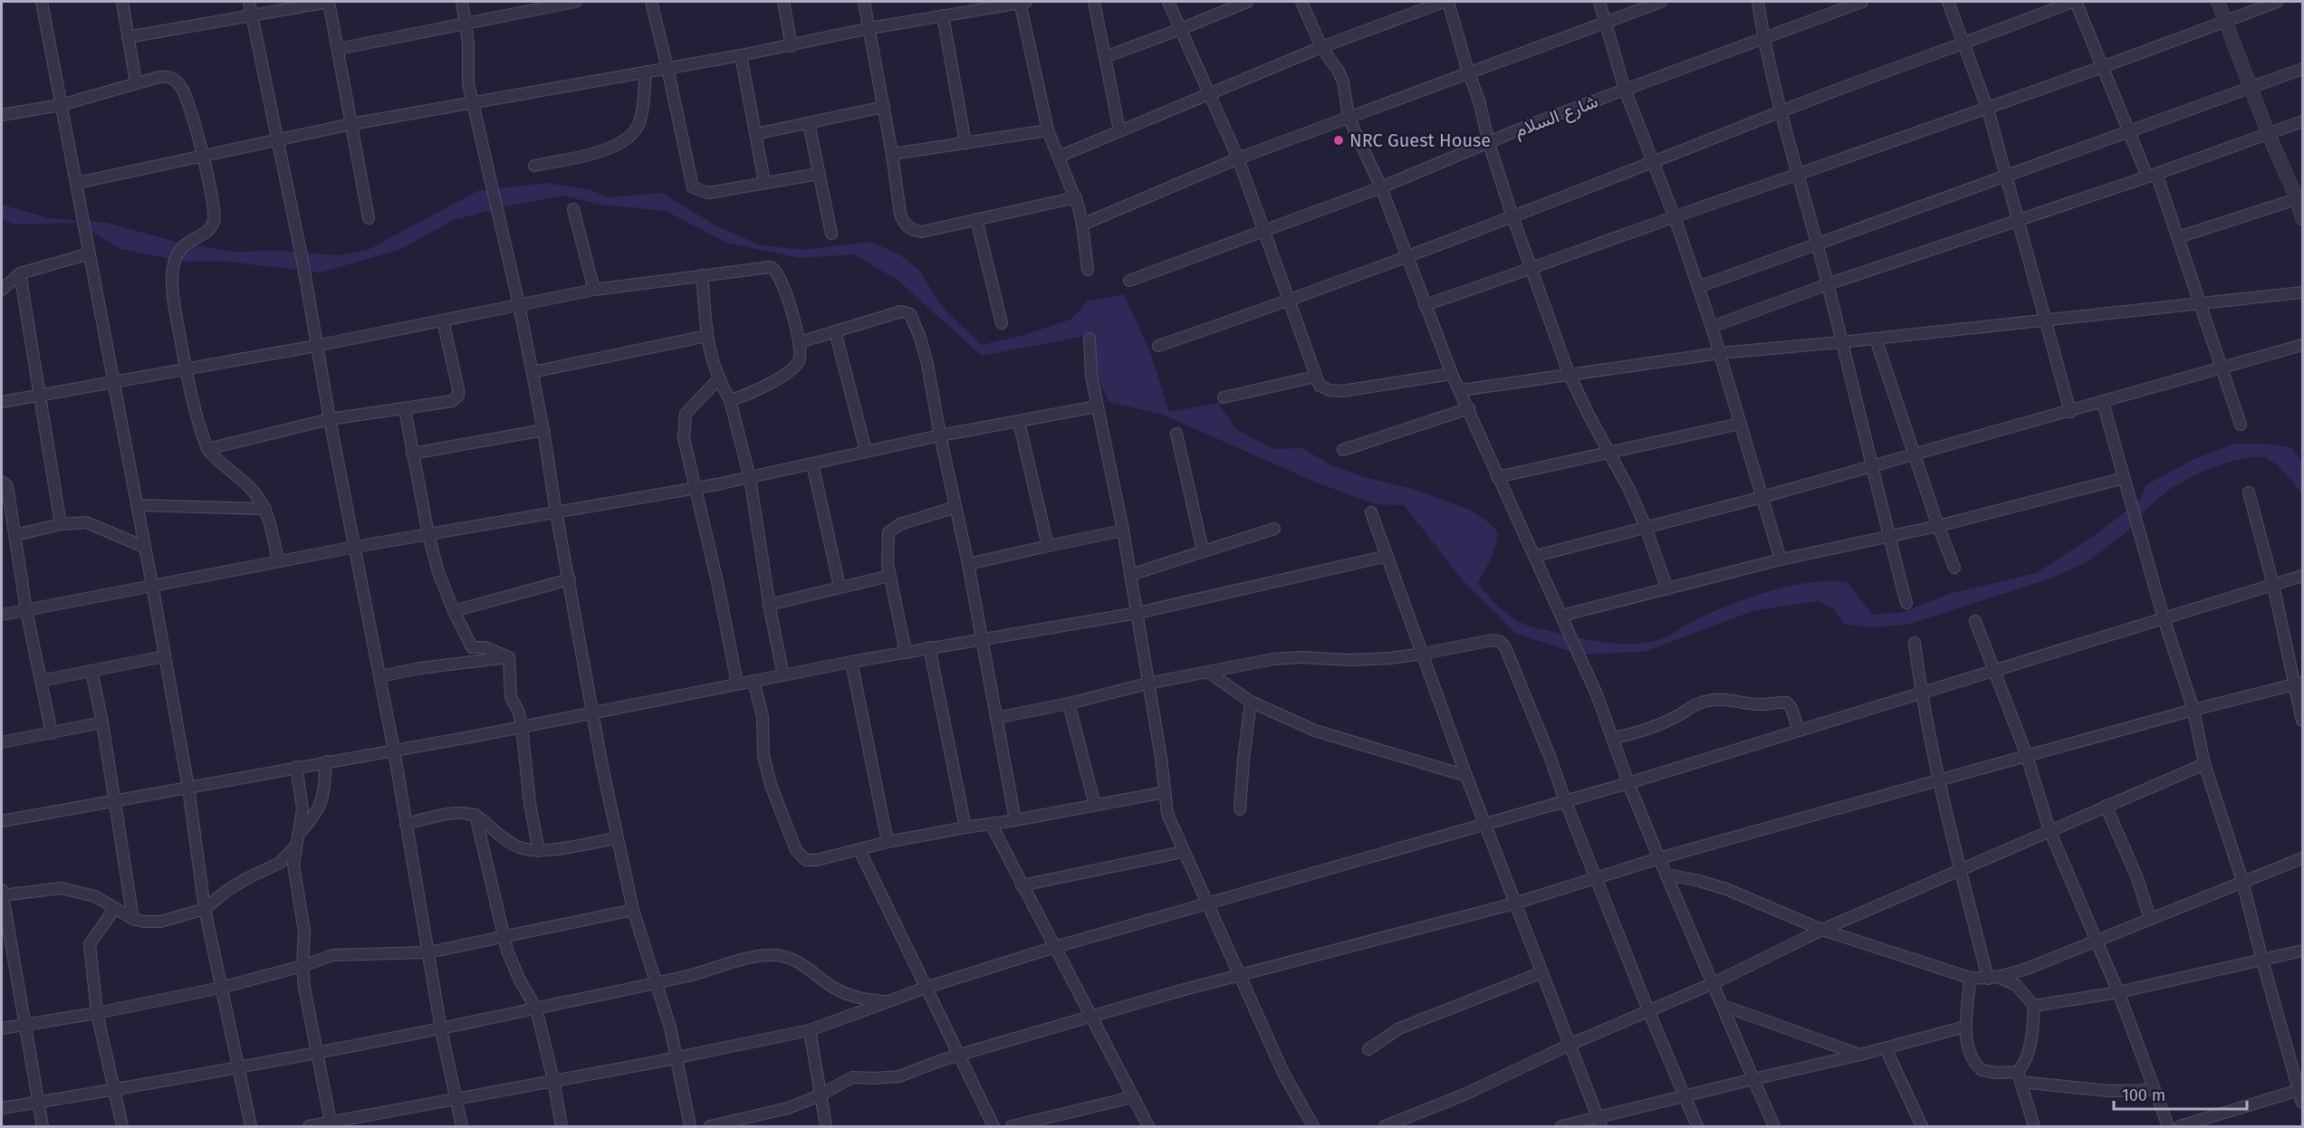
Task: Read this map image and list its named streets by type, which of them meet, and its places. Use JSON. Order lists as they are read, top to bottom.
{
  "streets": {
    "street": ["شارع السلام"]
  },
  "places": ["NRC Guest House"],
  "scale_bar": "100 m"
}
